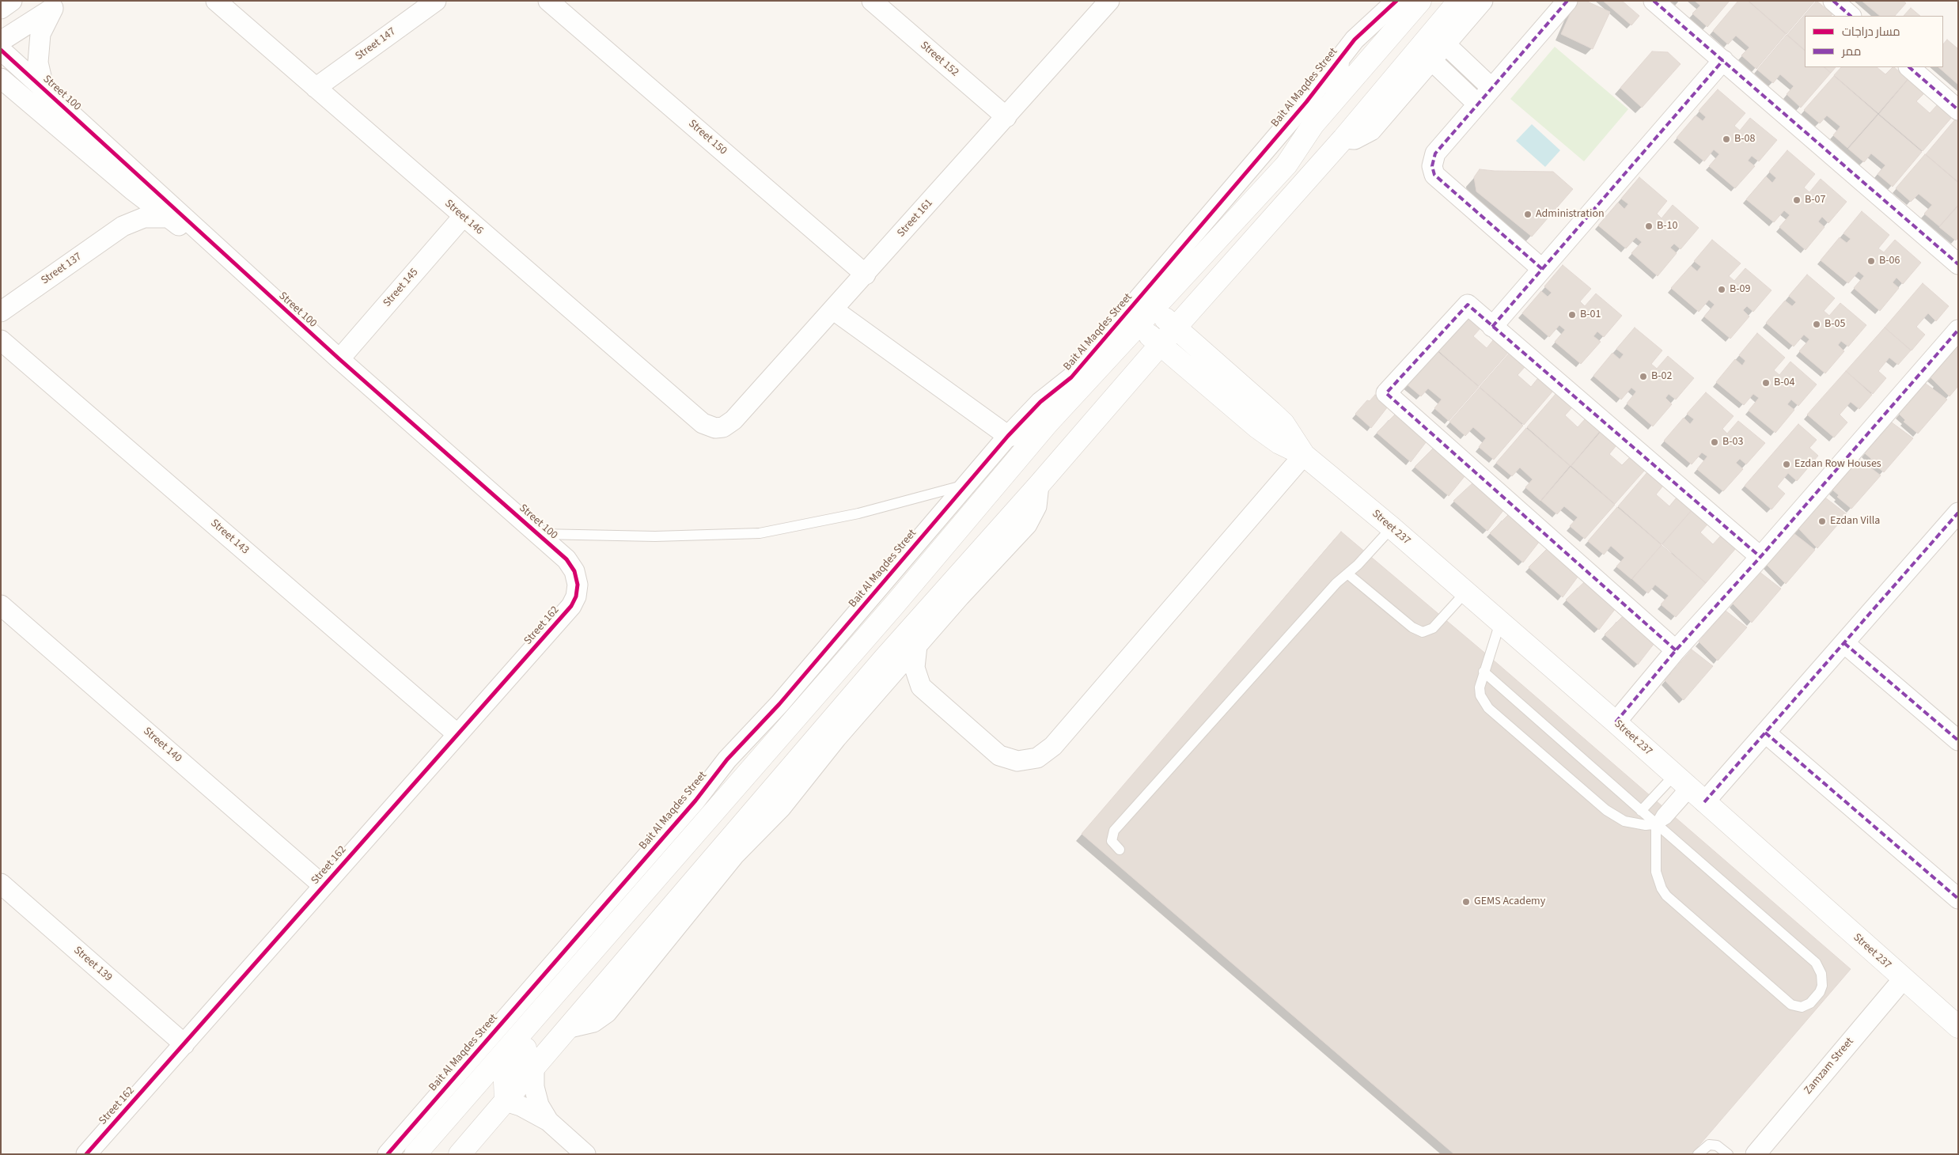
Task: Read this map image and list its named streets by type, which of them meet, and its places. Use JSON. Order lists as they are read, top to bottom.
{
  "streets": {
    "street": [
      "Street 147",
      "Street 152",
      "Bait Al Maqdes Street",
      "Street 100",
      "Street 150",
      "Street 146",
      "Street 161",
      "Street 137",
      "Street 145",
      "Street 237",
      "Street 143",
      "Street 162",
      "Street 140",
      "Street 139",
      "Zamzam Street"
    ]
  },
  "crossings": [
    ["Street 147", "Street 146"],
    ["Street 152", "Street 161"],
    ["Street 100", "Street 137"],
    ["Street 100", "Street 145"],
    ["Street 100", "Street 162"],
    ["Street 150", "Street 161"],
    ["Street 146", "Street 161"],
    ["Street 146", "Street 145"],
    ["Street 237", "Zamzam Street"],
    ["Street 143", "Street 162"],
    ["Street 162", "Street 140"],
    ["Street 162", "Street 139"]
  ],
  "places": [
    "B-08",
    "B-07",
    "Administration",
    "B-10",
    "B-06",
    "B-09",
    "B-01",
    "B-05",
    "B-02",
    "B-04",
    "B-03",
    "Ezdan Row Houses",
    "Ezdan Villa",
    "GEMS Academy"
  ],
  "legend": ["مسار دراجات", "ممر"]
}
